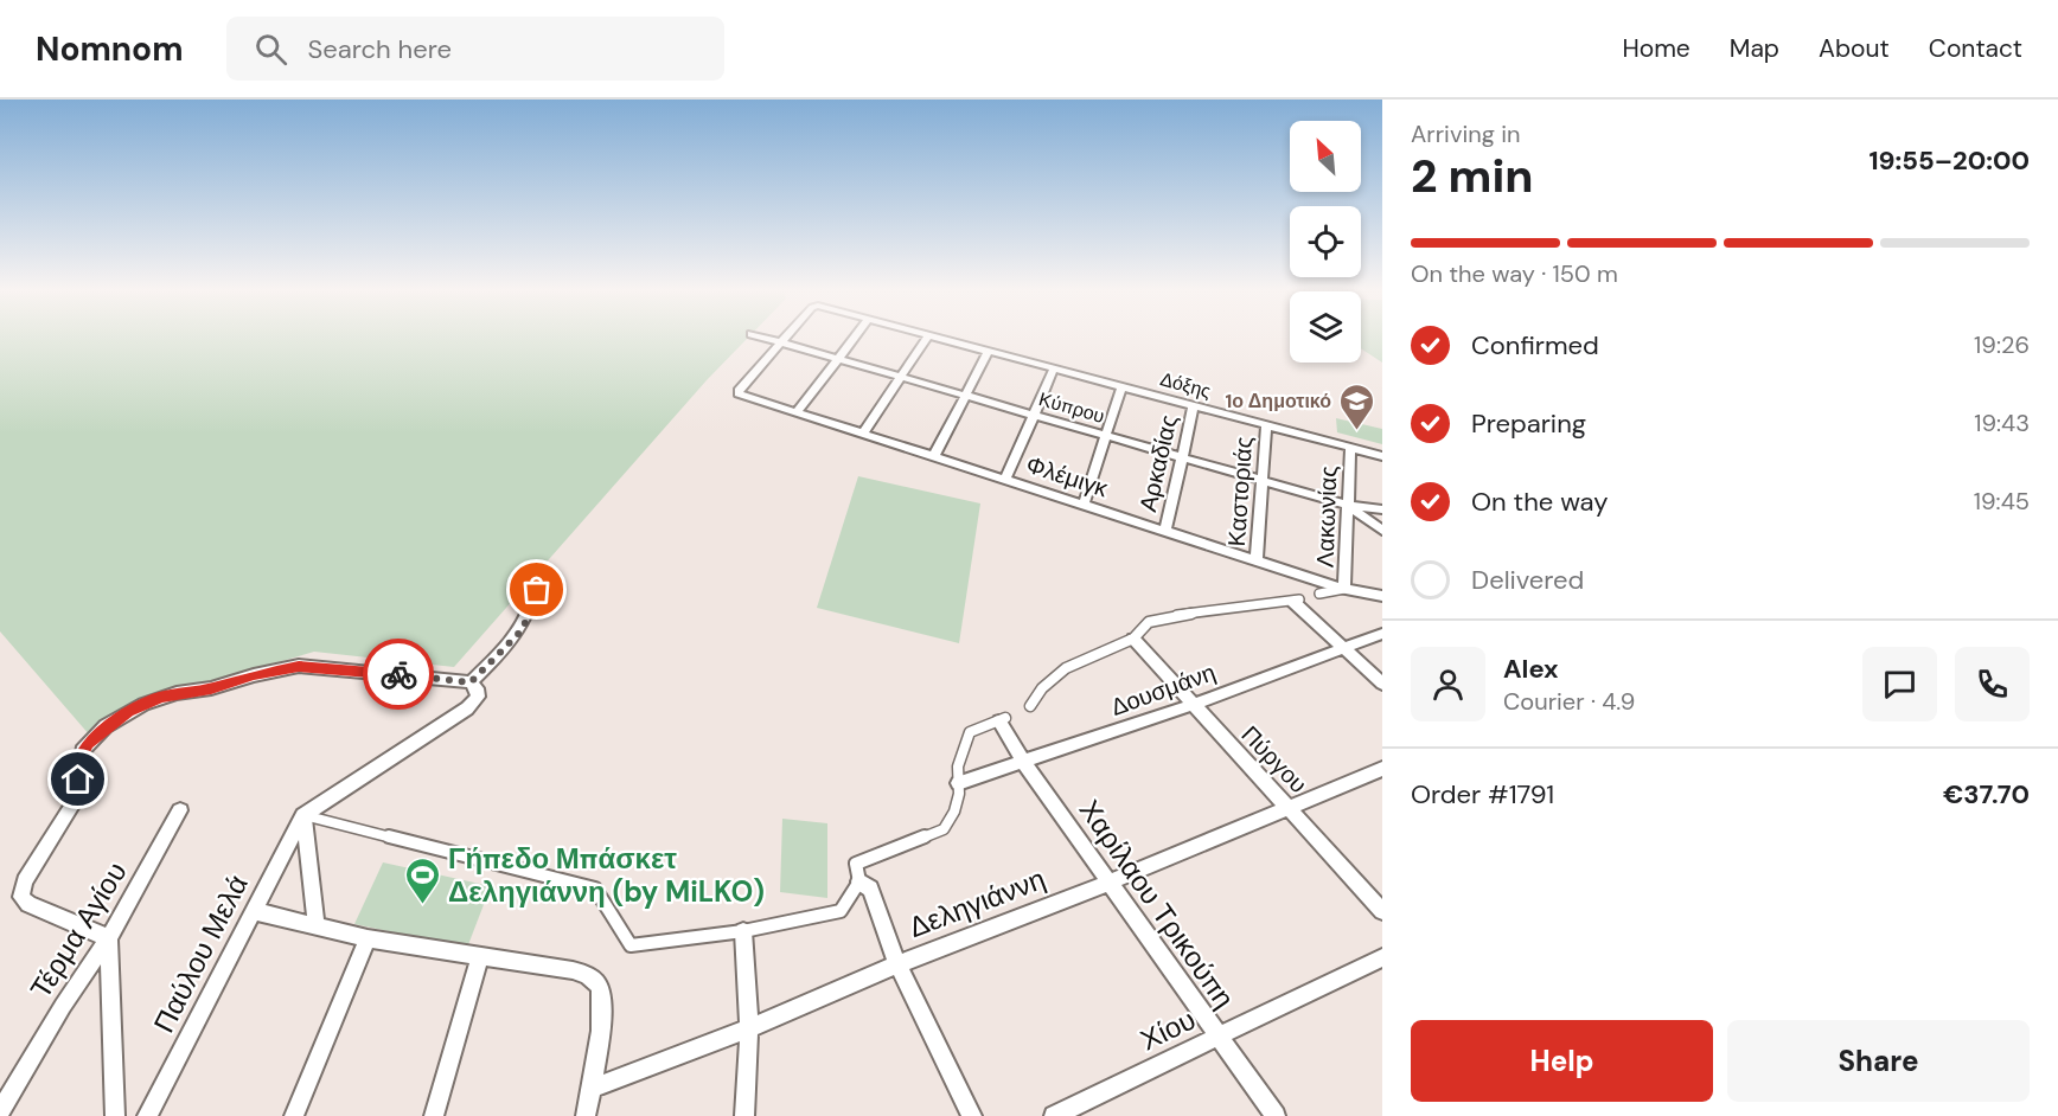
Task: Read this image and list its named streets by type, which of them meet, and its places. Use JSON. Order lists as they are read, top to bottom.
{
  "streets": {
    "street": [
      "Δόξης",
      "Κύπρου",
      "Αρκαδίας",
      "Φλέμιγκ",
      "Καστοριάς",
      "Λακωνίας",
      "Δουσμάνη",
      "Πύργου",
      "Δεληγιάννη",
      "Χαρίλαου Τρικούπη",
      "Τέρμα Αγίου",
      "Παύλου Μελά",
      "Χίου"
    ]
  },
  "crossings": [
    ["Δόξης", "Κύπρου"],
    ["Δόξης", "Αρκαδίας"],
    ["Δόξης", "Φλέμιγκ"],
    ["Δόξης", "Καστοριάς"],
    ["Δόξης", "Λακωνίας"],
    ["Κύπρου", "Αρκαδίας"],
    ["Κύπρου", "Φλέμιγκ"],
    ["Κύπρου", "Καστοριάς"],
    ["Κύπρου", "Λακωνίας"],
    ["Αρκαδίας", "Φλέμιγκ"],
    ["Φλέμιγκ", "Καστοριάς"],
    ["Φλέμιγκ", "Λακωνίας"],
    ["Δουσμάνη", "Πύργου"],
    ["Δουσμάνη", "Χαρίλαου Τρικούπη"],
    ["Πύργου", "Δεληγιάννη"],
    ["Δεληγιάννη", "Χαρίλαου Τρικούπη"],
    ["Χαρίλαου Τρικούπη", "Χίου"]
  ],
  "places": {
    "school or university": ["1ο Δημοτικό"],
    "sports": ["Γήπεδο Μπάσκετ Δεληγιάννη (by MiLKO)"]
  },
  "north": "top left",
  "page": {
    "header": "Nomnom",
    "search": "Search here",
    "nav": [
      "Home",
      "Map",
      "About",
      "Contact"
    ],
    "heading": ["2 min", "Arriving in", "19:55–20:00"],
    "panel": [
      "Alex",
      "Courier · 4.9",
      "Order #1791",
      "€37.70"
    ],
    "bar": "On the way · 150 m",
    "list": [
      ["Confirmed", "19:26"],
      ["Preparing", "19:43"],
      ["On the way", "19:45"],
      "Delivered"
    ],
    "buttons": ["Help", "Share"]
  }
}
